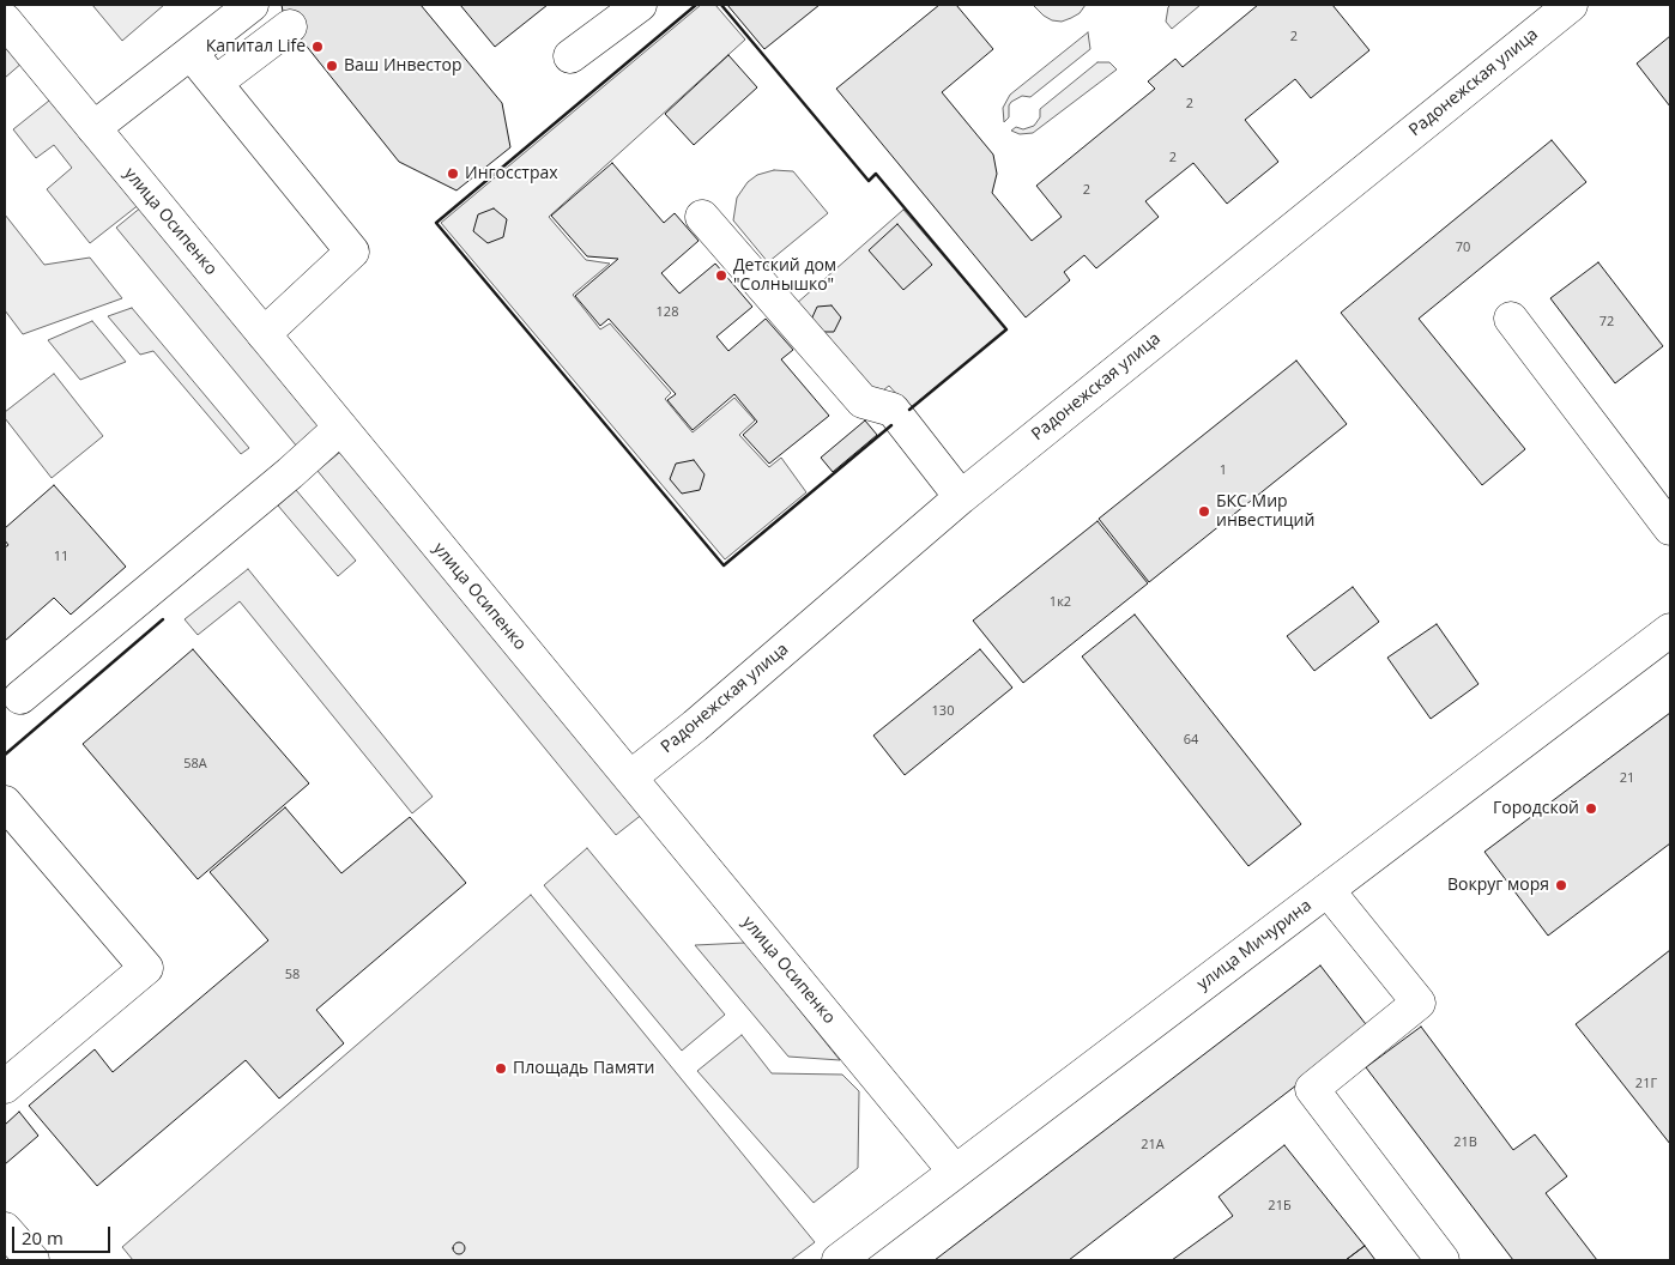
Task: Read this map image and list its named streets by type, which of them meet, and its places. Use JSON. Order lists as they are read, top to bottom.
{
  "streets": {
    "main road": ["Радонежская улица", "улица Осипенко", "улица Мичурина"]
  },
  "crossings": [
    ["Радонежская улица", "улица Осипенко"],
    ["улица Осипенко", "улица Мичурина"]
  ],
  "places": [
    "Капитал Life",
    "Ваш Инвестор",
    "Ингосстрах",
    "Детский дом \"Солнышко\"",
    "БКС Мир инвестиций",
    "Городской",
    "Вокруг моря",
    "Площадь Памяти"
  ],
  "house_numbers": [
    "2",
    "2",
    "2",
    "2",
    "70",
    "128",
    "72",
    "1",
    "11",
    "1к2",
    "130",
    "64",
    "58А",
    "21",
    "58",
    "21Г",
    "21В",
    "21А",
    "21Б"
  ],
  "scale_bar": "20 m"
}
